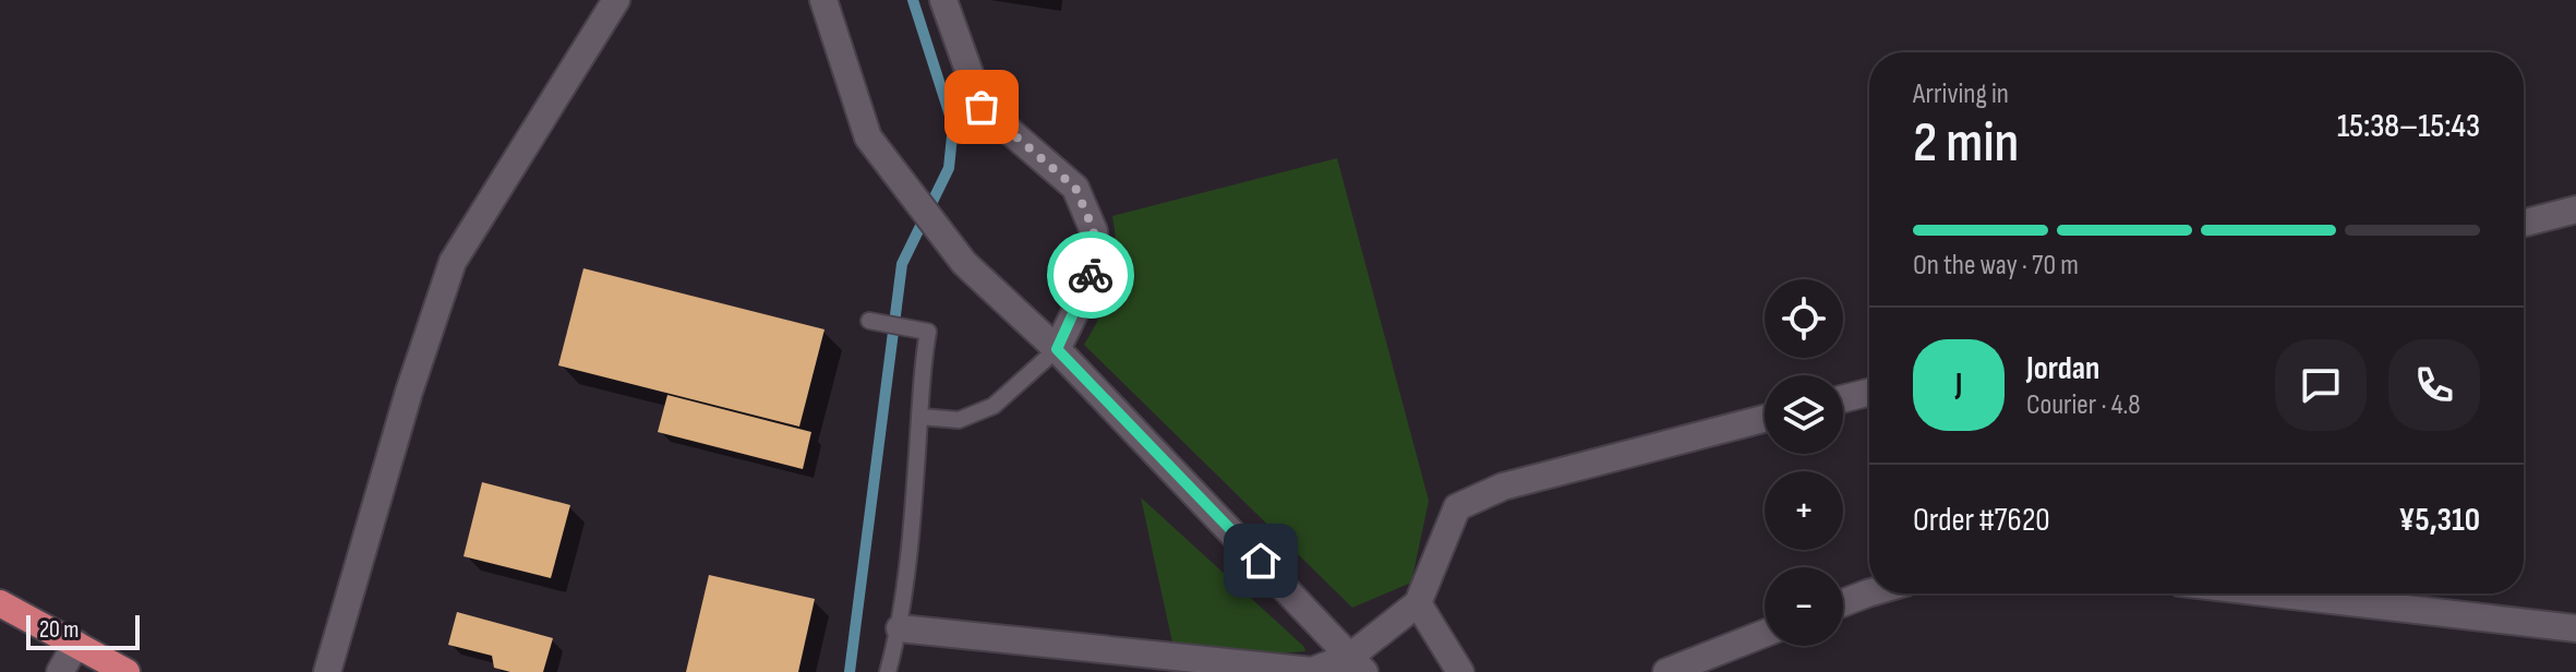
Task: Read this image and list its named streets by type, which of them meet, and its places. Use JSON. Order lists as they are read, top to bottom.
{
  "scale_bar": "20 m",
  "page": {
    "heading": ["2 min", "Arriving in", "15:38–15:43"],
    "panel": [
      "Jordan",
      "Courier · 4.8",
      "Order #7620",
      "¥5,310"
    ],
    "bar": "On the way · 70 m",
    "map_buttons": ["+", "−"],
    "round": "J",
    "scale": "20 m"
  }
}
